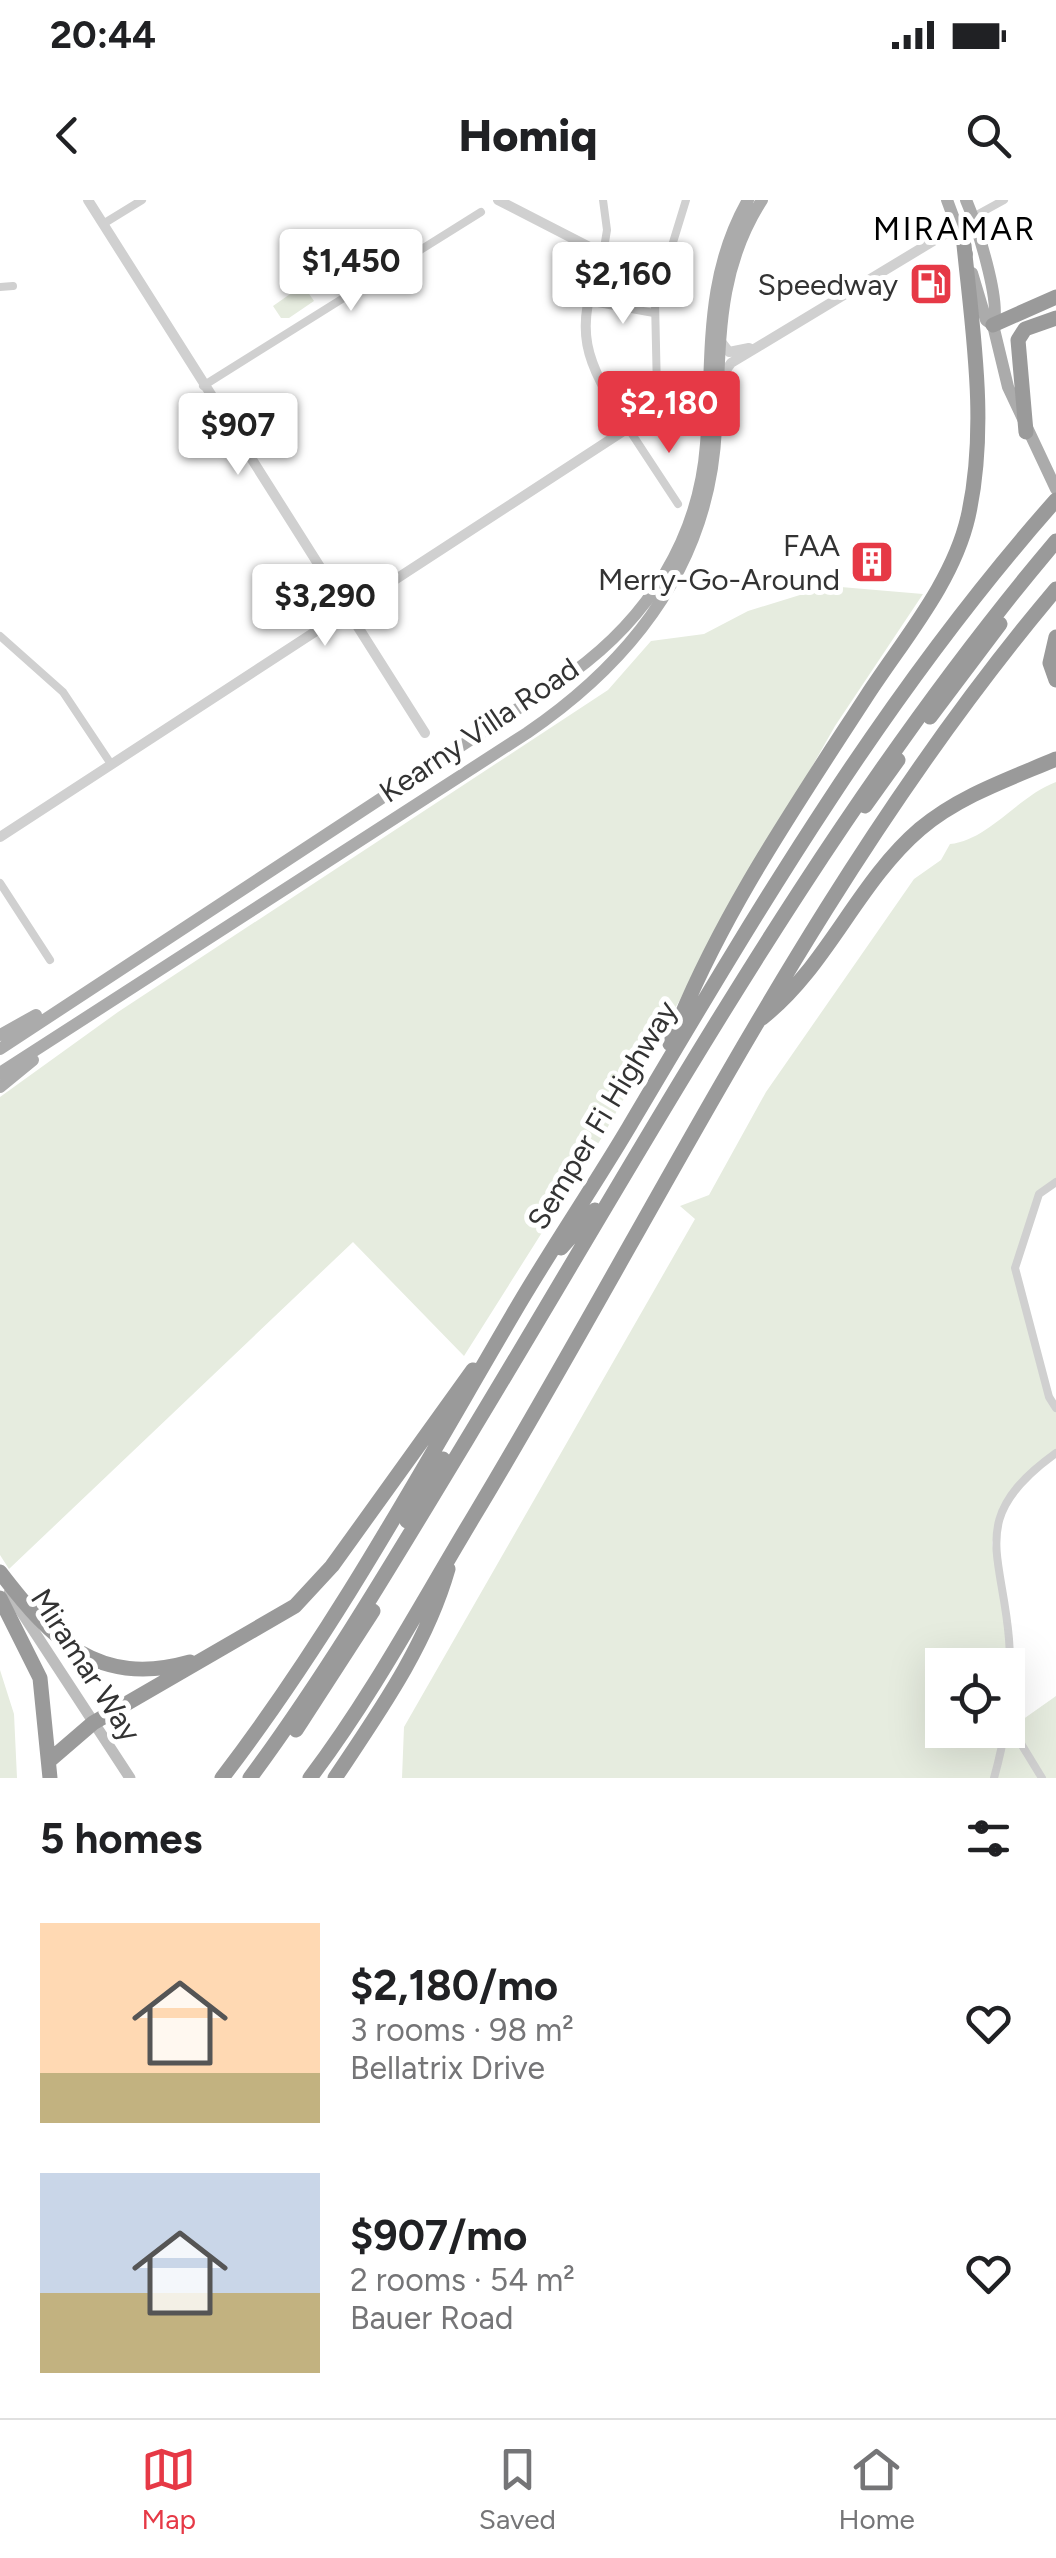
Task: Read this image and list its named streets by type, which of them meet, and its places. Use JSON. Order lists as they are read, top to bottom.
{
  "streets": {
    "highway": ["Semper Fi Highway"],
    "main road": ["Kearny Villa Road", "Miramar Way"]
  },
  "districts": ["MIRAMAR"],
  "places": {
    "fuel station": ["Speedway"],
    "building": ["FAA Merry-Go-Around"]
  },
  "page": {
    "status": "20:44",
    "header": "Homiq",
    "price": [
      "$1,450",
      "$2,160",
      "$2,180",
      "$907",
      "$3,290"
    ],
    "heading": "5 homes",
    "list": [
      {
        "name": "$2,180/mo",
        "note": "3 rooms · 98 m² · Bellatrix Drive"
      },
      {
        "name": "$907/mo",
        "note": "2 rooms · 54 m² · Bauer Road"
      }
    ],
    "tabs": ["Map", "Saved", "Home"]
  }
}
